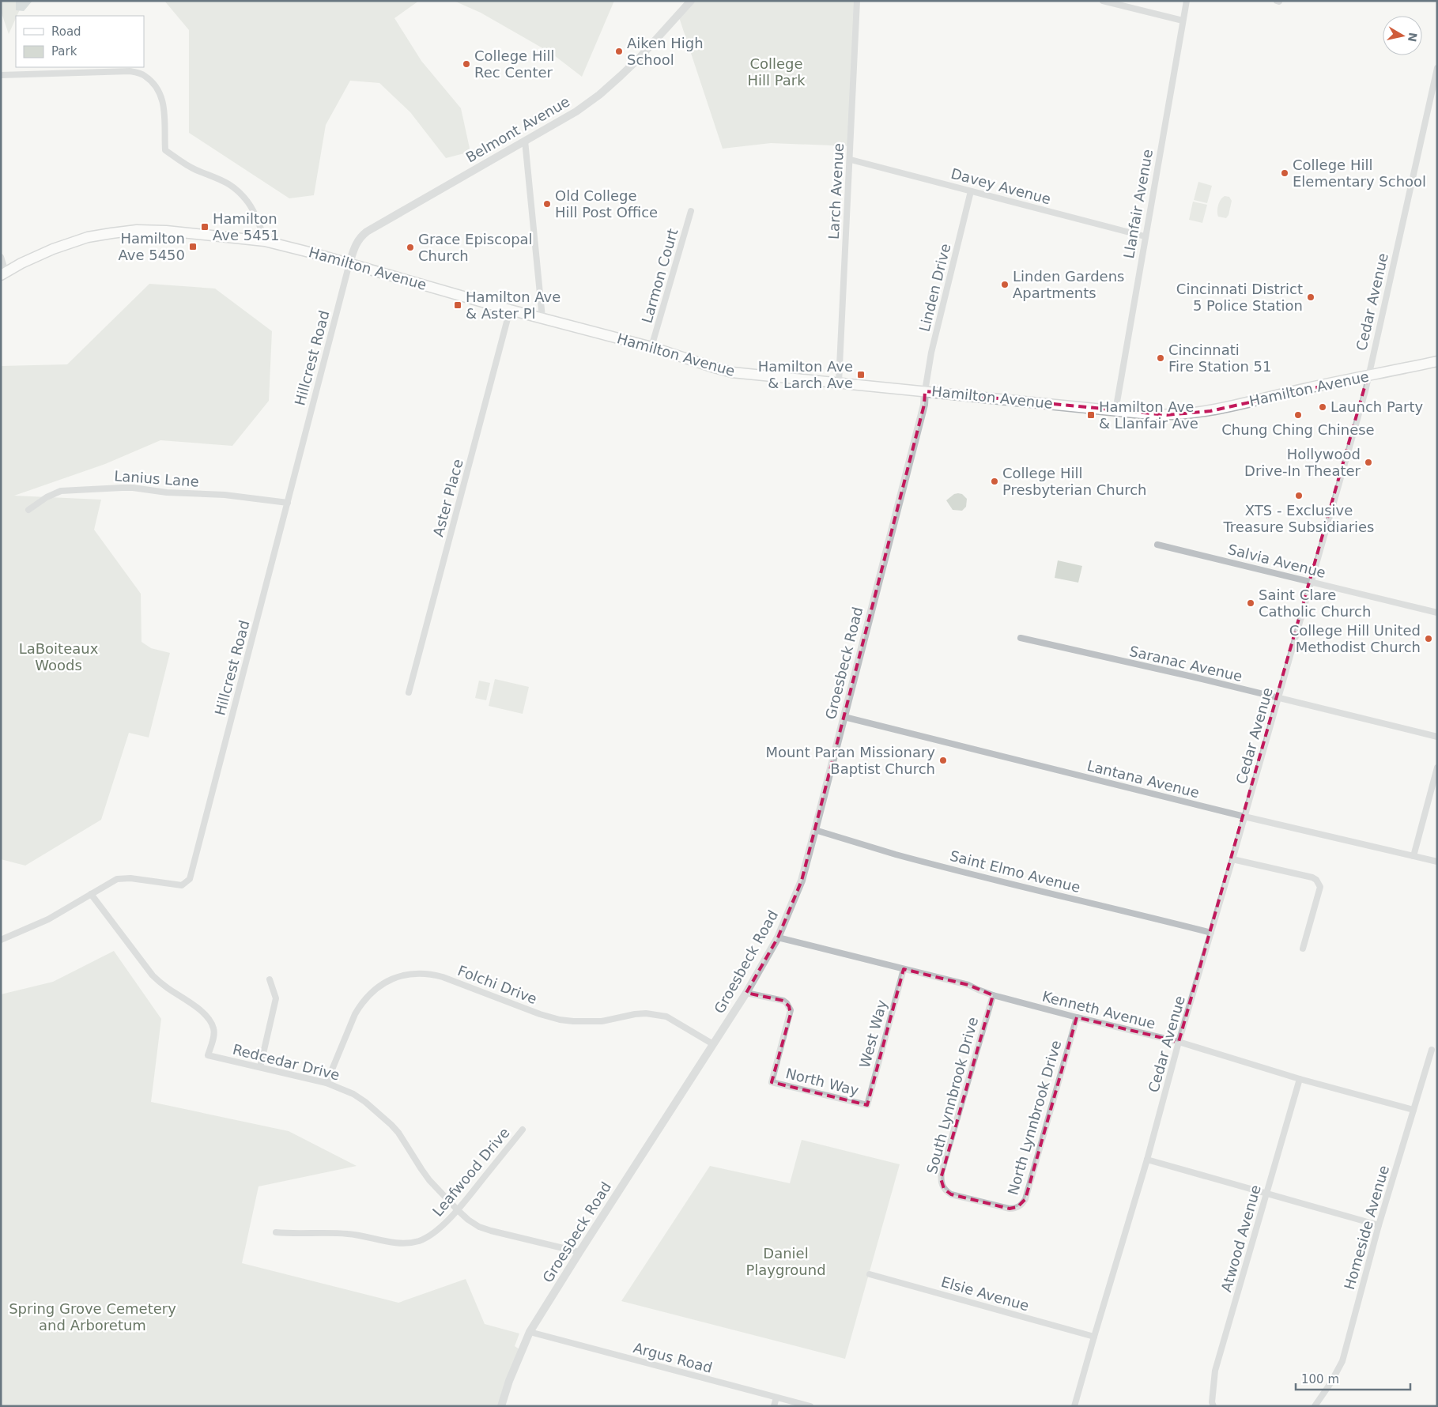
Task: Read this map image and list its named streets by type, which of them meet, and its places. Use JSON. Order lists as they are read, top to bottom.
{
  "streets": {
    "main road": ["Hamilton Avenue"],
    "street": [
      "Belmont Avenue",
      "Davey Avenue",
      "Larch Avenue",
      "Llanfair Avenue",
      "Larmon Court",
      "Linden Drive",
      "Cedar Avenue",
      "Hillcrest Road",
      "Lanius Lane",
      "Aster Place",
      "Salvia Avenue",
      "Groesbeck Road",
      "Saranac Avenue",
      "Lantana Avenue",
      "Saint Elmo Avenue",
      "Folchi Drive",
      "Kenneth Avenue",
      "West Way",
      "Redcedar Drive",
      "North Way",
      "South Lynnbrook Drive",
      "North Lynnbrook Drive",
      "Leafwood Drive",
      "Homeside Avenue",
      "Atwood Avenue",
      "Elsie Avenue",
      "Argus Road"
    ]
  },
  "crossings": [
    ["Belmont Avenue", "Hamilton Avenue"],
    ["Belmont Avenue", "Hillcrest Road"],
    ["Davey Avenue", "Larch Avenue"],
    ["Davey Avenue", "Llanfair Avenue"],
    ["Davey Avenue", "Linden Drive"],
    ["Larch Avenue", "Hamilton Avenue"],
    ["Llanfair Avenue", "Hamilton Avenue"],
    ["Hamilton Avenue", "Larmon Court"],
    ["Hamilton Avenue", "Linden Drive"],
    ["Hamilton Avenue", "Cedar Avenue"],
    ["Hamilton Avenue", "Hillcrest Road"],
    ["Hamilton Avenue", "Aster Place"],
    ["Hamilton Avenue", "Groesbeck Road"],
    ["Linden Drive", "Groesbeck Road"],
    ["Cedar Avenue", "Salvia Avenue"],
    ["Cedar Avenue", "Saranac Avenue"],
    ["Cedar Avenue", "Lantana Avenue"],
    ["Cedar Avenue", "Saint Elmo Avenue"],
    ["Cedar Avenue", "Kenneth Avenue"],
    ["Cedar Avenue", "Elsie Avenue"],
    ["Hillcrest Road", "Lanius Lane"],
    ["Hillcrest Road", "Redcedar Drive"],
    ["Groesbeck Road", "Lantana Avenue"],
    ["Groesbeck Road", "Saint Elmo Avenue"],
    ["Groesbeck Road", "Folchi Drive"],
    ["Groesbeck Road", "Kenneth Avenue"],
    ["Groesbeck Road", "Redcedar Drive"],
    ["Groesbeck Road", "North Way"],
    ["Groesbeck Road", "Argus Road"],
    ["Folchi Drive", "Redcedar Drive"],
    ["Kenneth Avenue", "West Way"],
    ["Kenneth Avenue", "South Lynnbrook Drive"],
    ["Kenneth Avenue", "North Lynnbrook Drive"],
    ["Kenneth Avenue", "Homeside Avenue"],
    ["Kenneth Avenue", "Atwood Avenue"],
    ["West Way", "North Way"],
    ["Redcedar Drive", "Leafwood Drive"],
    ["South Lynnbrook Drive", "North Lynnbrook Drive"]
  ],
  "parks": [
    "College Hill Park",
    "LaBoiteaux Woods",
    "Daniel Playground",
    "Spring Grove Cemetery and Arboretum"
  ],
  "places": {
    "other": [
      "Aiken High School",
      "College Hill Rec Center",
      "College Hill Elementary School",
      "Old College Hill Post Office",
      "Grace Episcopal Church",
      "Linden Gardens Apartments",
      "Cincinnati District 5 Police Station",
      "Cincinnati Fire Station 51",
      "Launch Party",
      "Chung Ching Chinese",
      "Hollywood Drive-In Theater",
      "College Hill Presbyterian Church",
      "XTS - Exclusive Treasure Subsidiaries",
      "Saint Clare Catholic Church",
      "College Hill United Methodist Church",
      "Mount Paran Missionary Baptist Church"
    ],
    "transit": [
      "Hamilton Ave 5451",
      "Hamilton Ave 5450",
      "Hamilton Ave & Aster Pl",
      "Hamilton Ave & Larch Ave",
      "Hamilton Ave & Llanfair Ave"
    ]
  },
  "legend": ["Road", "Park"],
  "scale_bar": "100 m",
  "north": "right"
}
